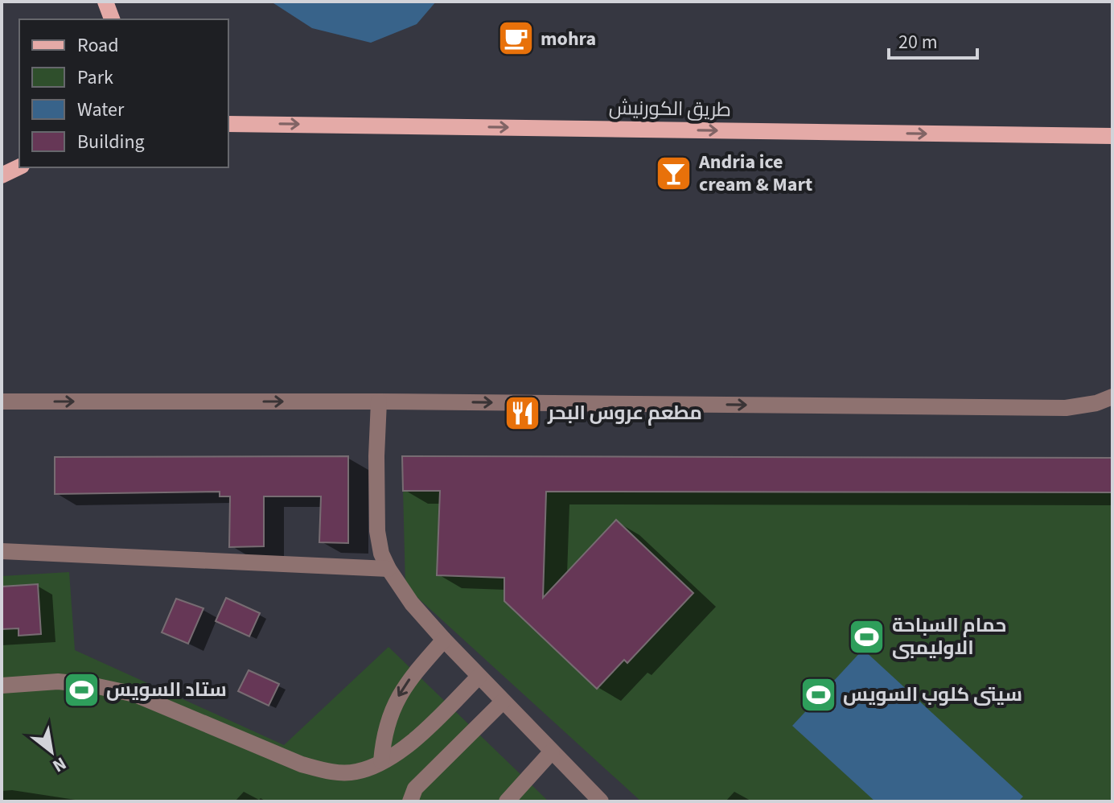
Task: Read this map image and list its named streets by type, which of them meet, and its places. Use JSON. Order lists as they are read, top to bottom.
{
  "streets": {
    "main road": ["طريق الكورنيش"]
  },
  "one_way": ["طريق الكورنيش"],
  "places": {
    "cafe": ["mohra"],
    "bar": ["Andria ice cream & Mart"],
    "restaurant": ["مطعم عروس البحر"],
    "sports": ["حمام السباحة الاوليمبى", "ستاد السويس", "سيتى كلوب السويس"]
  },
  "legend": [
    "Road",
    "Park",
    "Water",
    "Building"
  ],
  "scale_bar": "20 m",
  "north": "bottom right"
}
